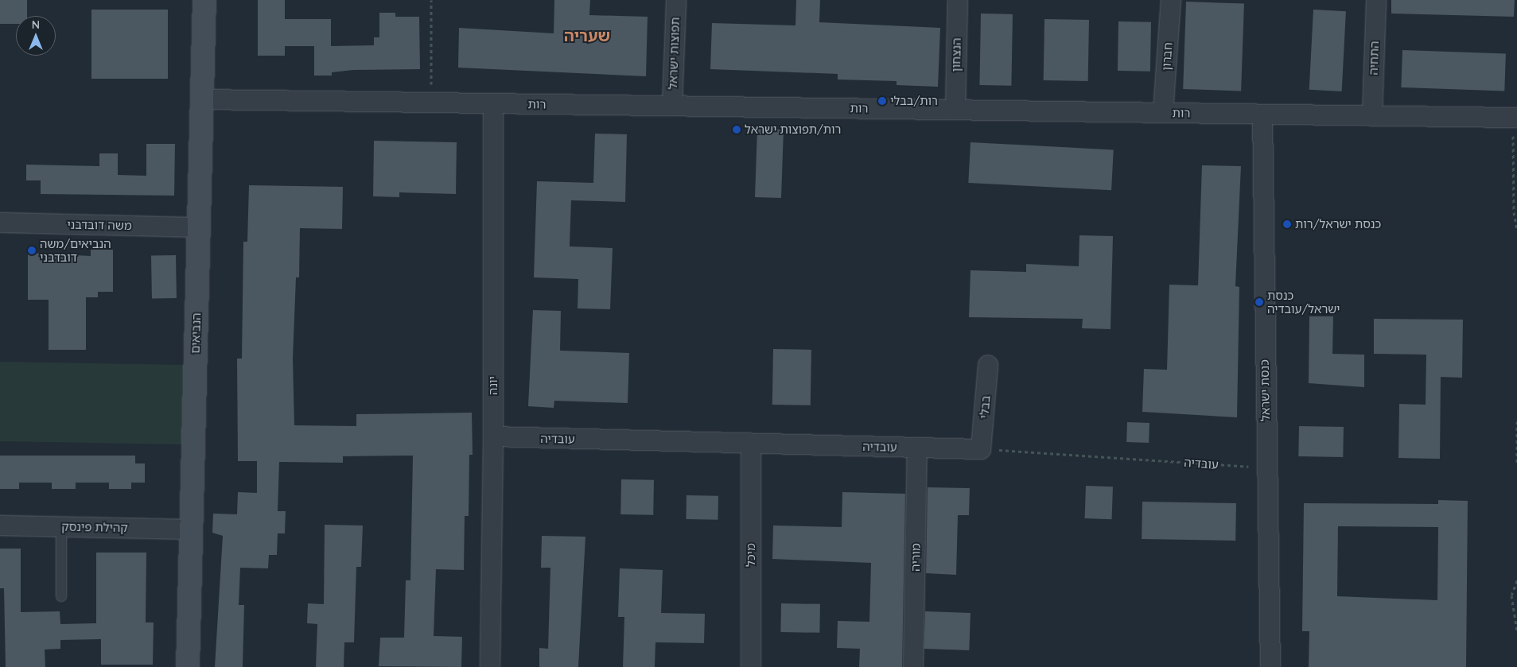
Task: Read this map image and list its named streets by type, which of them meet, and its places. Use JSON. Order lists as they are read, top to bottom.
{
  "streets": {
    "street": [
      "תפוצות ישראל",
      "הנצחון",
      "חברון",
      "התחיה",
      "רות",
      "משה דובדבני",
      "הנביאים",
      "יונה",
      "כנסת ישראל",
      "בבלי",
      "עובדיה",
      "קהילת פינסק",
      "מיכל",
      "מוריה"
    ]
  },
  "crossings": [
    ["תפוצות ישראל", "רות"],
    ["הנצחון", "רות"],
    ["חברון", "רות"],
    ["התחיה", "רות"],
    ["רות", "הנביאים"],
    ["רות", "יונה"],
    ["רות", "כנסת ישראל"],
    ["משה דובדבני", "הנביאים"],
    ["הנביאים", "קהילת פינסק"],
    ["יונה", "עובדיה"],
    ["כנסת ישראל", "עובדיה"],
    ["בבלי", "עובדיה"],
    ["עובדיה", "מיכל"],
    ["עובדיה", "מוריה"]
  ],
  "districts": ["שעריה"],
  "places": [
    "רות/בבלי",
    "רות/תפוצות ישראל",
    "כנסת ישראל/רות",
    "הנביאים/משה דובדבני",
    "כנסת ישראל/עובדיה"
  ],
  "north": "top"
}
